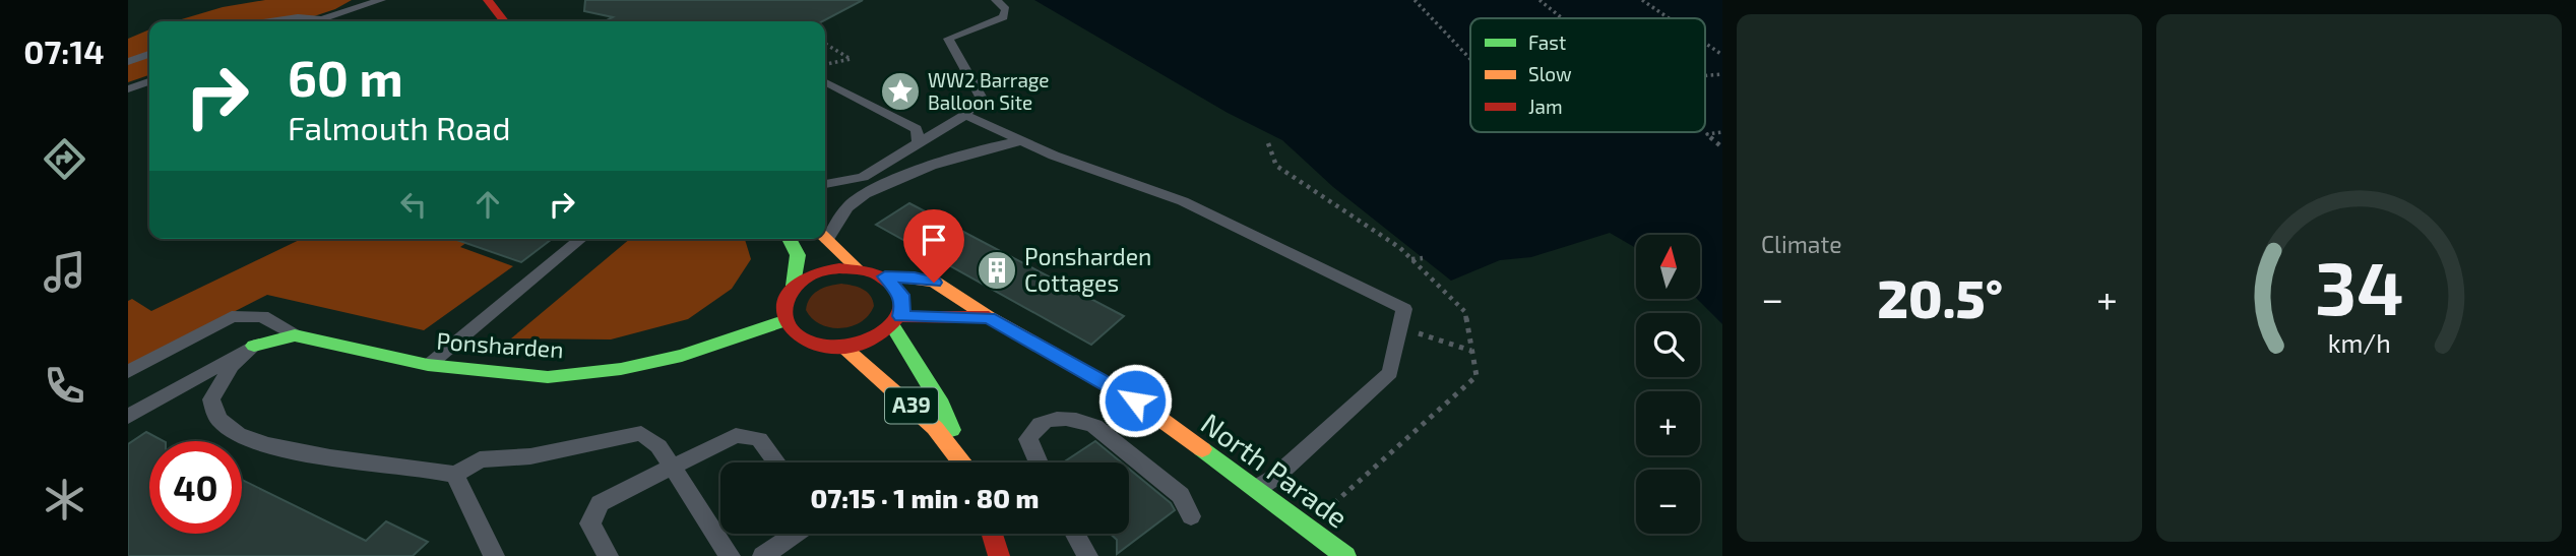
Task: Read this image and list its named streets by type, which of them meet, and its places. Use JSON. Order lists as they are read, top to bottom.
{
  "streets": {
    "main road": ["Ponsharden", "A39", "North Parade"]
  },
  "crossings": [
    ["Ponsharden", "A39"],
    ["Ponsharden", "North Parade"],
    ["A39", "North Parade"]
  ],
  "places": {
    "place": ["WW2 Barrage Balloon Site"],
    "building": ["Ponsharden Cottages"]
  },
  "legend": ["Fast", "Slow", "Jam"],
  "north": "top",
  "page": {
    "tabs": "07:14",
    "tile": "Climate",
    "turn": ["60 m", "Falmouth Road"],
    "map_buttons": ["+", "−"],
    "heat": ["−", "20.5°", "+"],
    "limit": "40",
    "trip": "07:15 · 1 min · 80 m",
    "gauge": ["34", "km/h"]
  }
}
